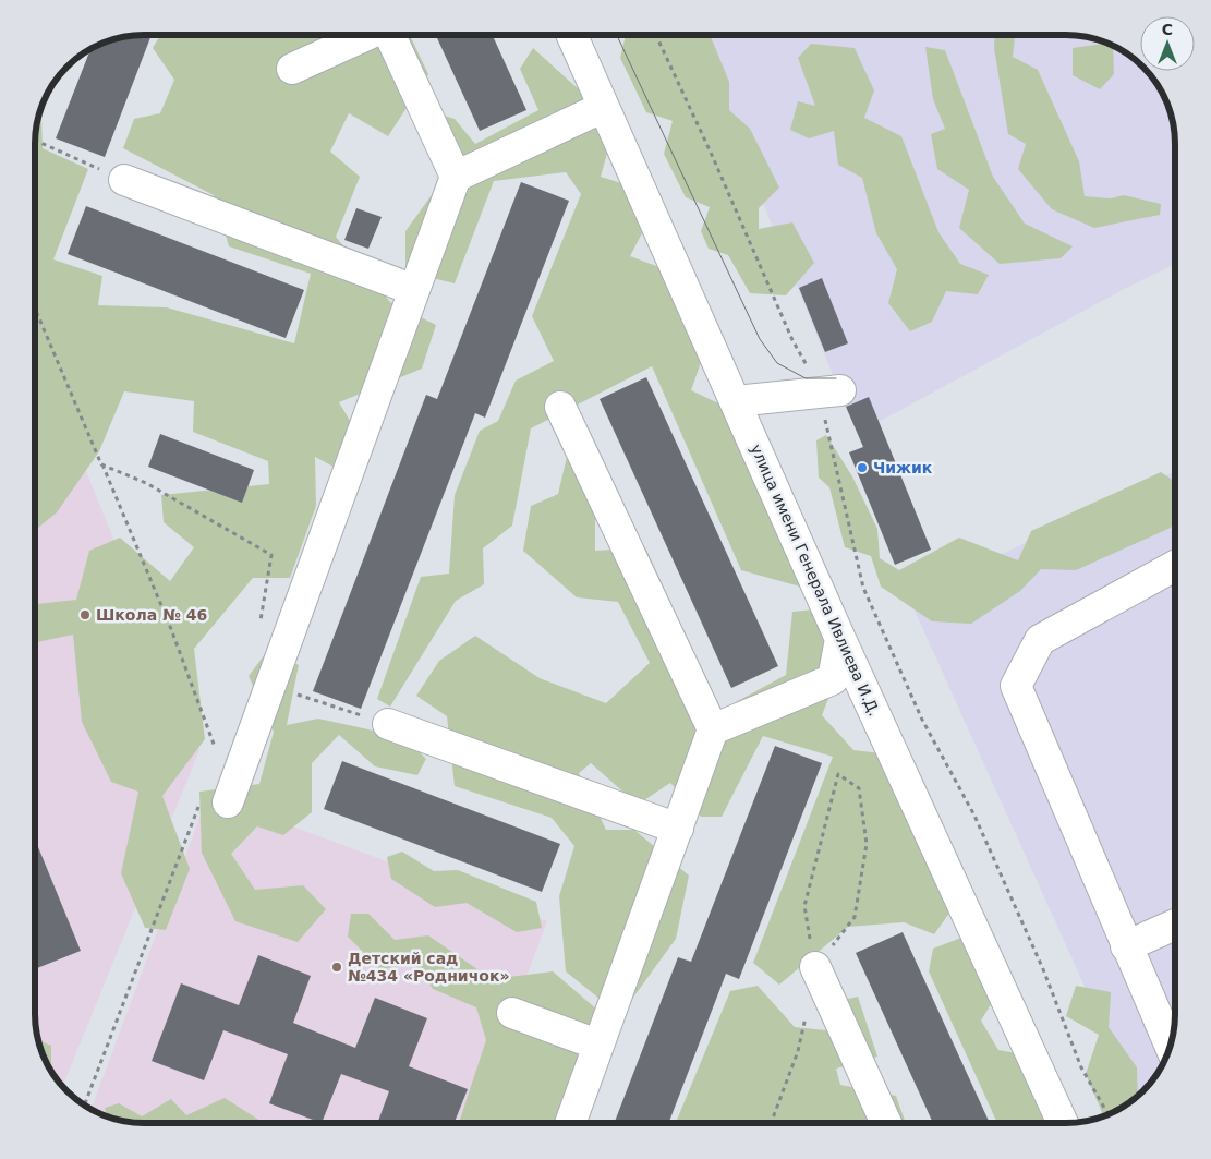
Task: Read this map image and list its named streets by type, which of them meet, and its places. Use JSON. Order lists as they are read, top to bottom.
{
  "streets": {
    "street": ["улица имени Генерала Ивлиева И.Д."]
  },
  "places": ["Чижик", "Школа № 46", "Детский сад №434 «Родничок»"],
  "north": "top"
}
